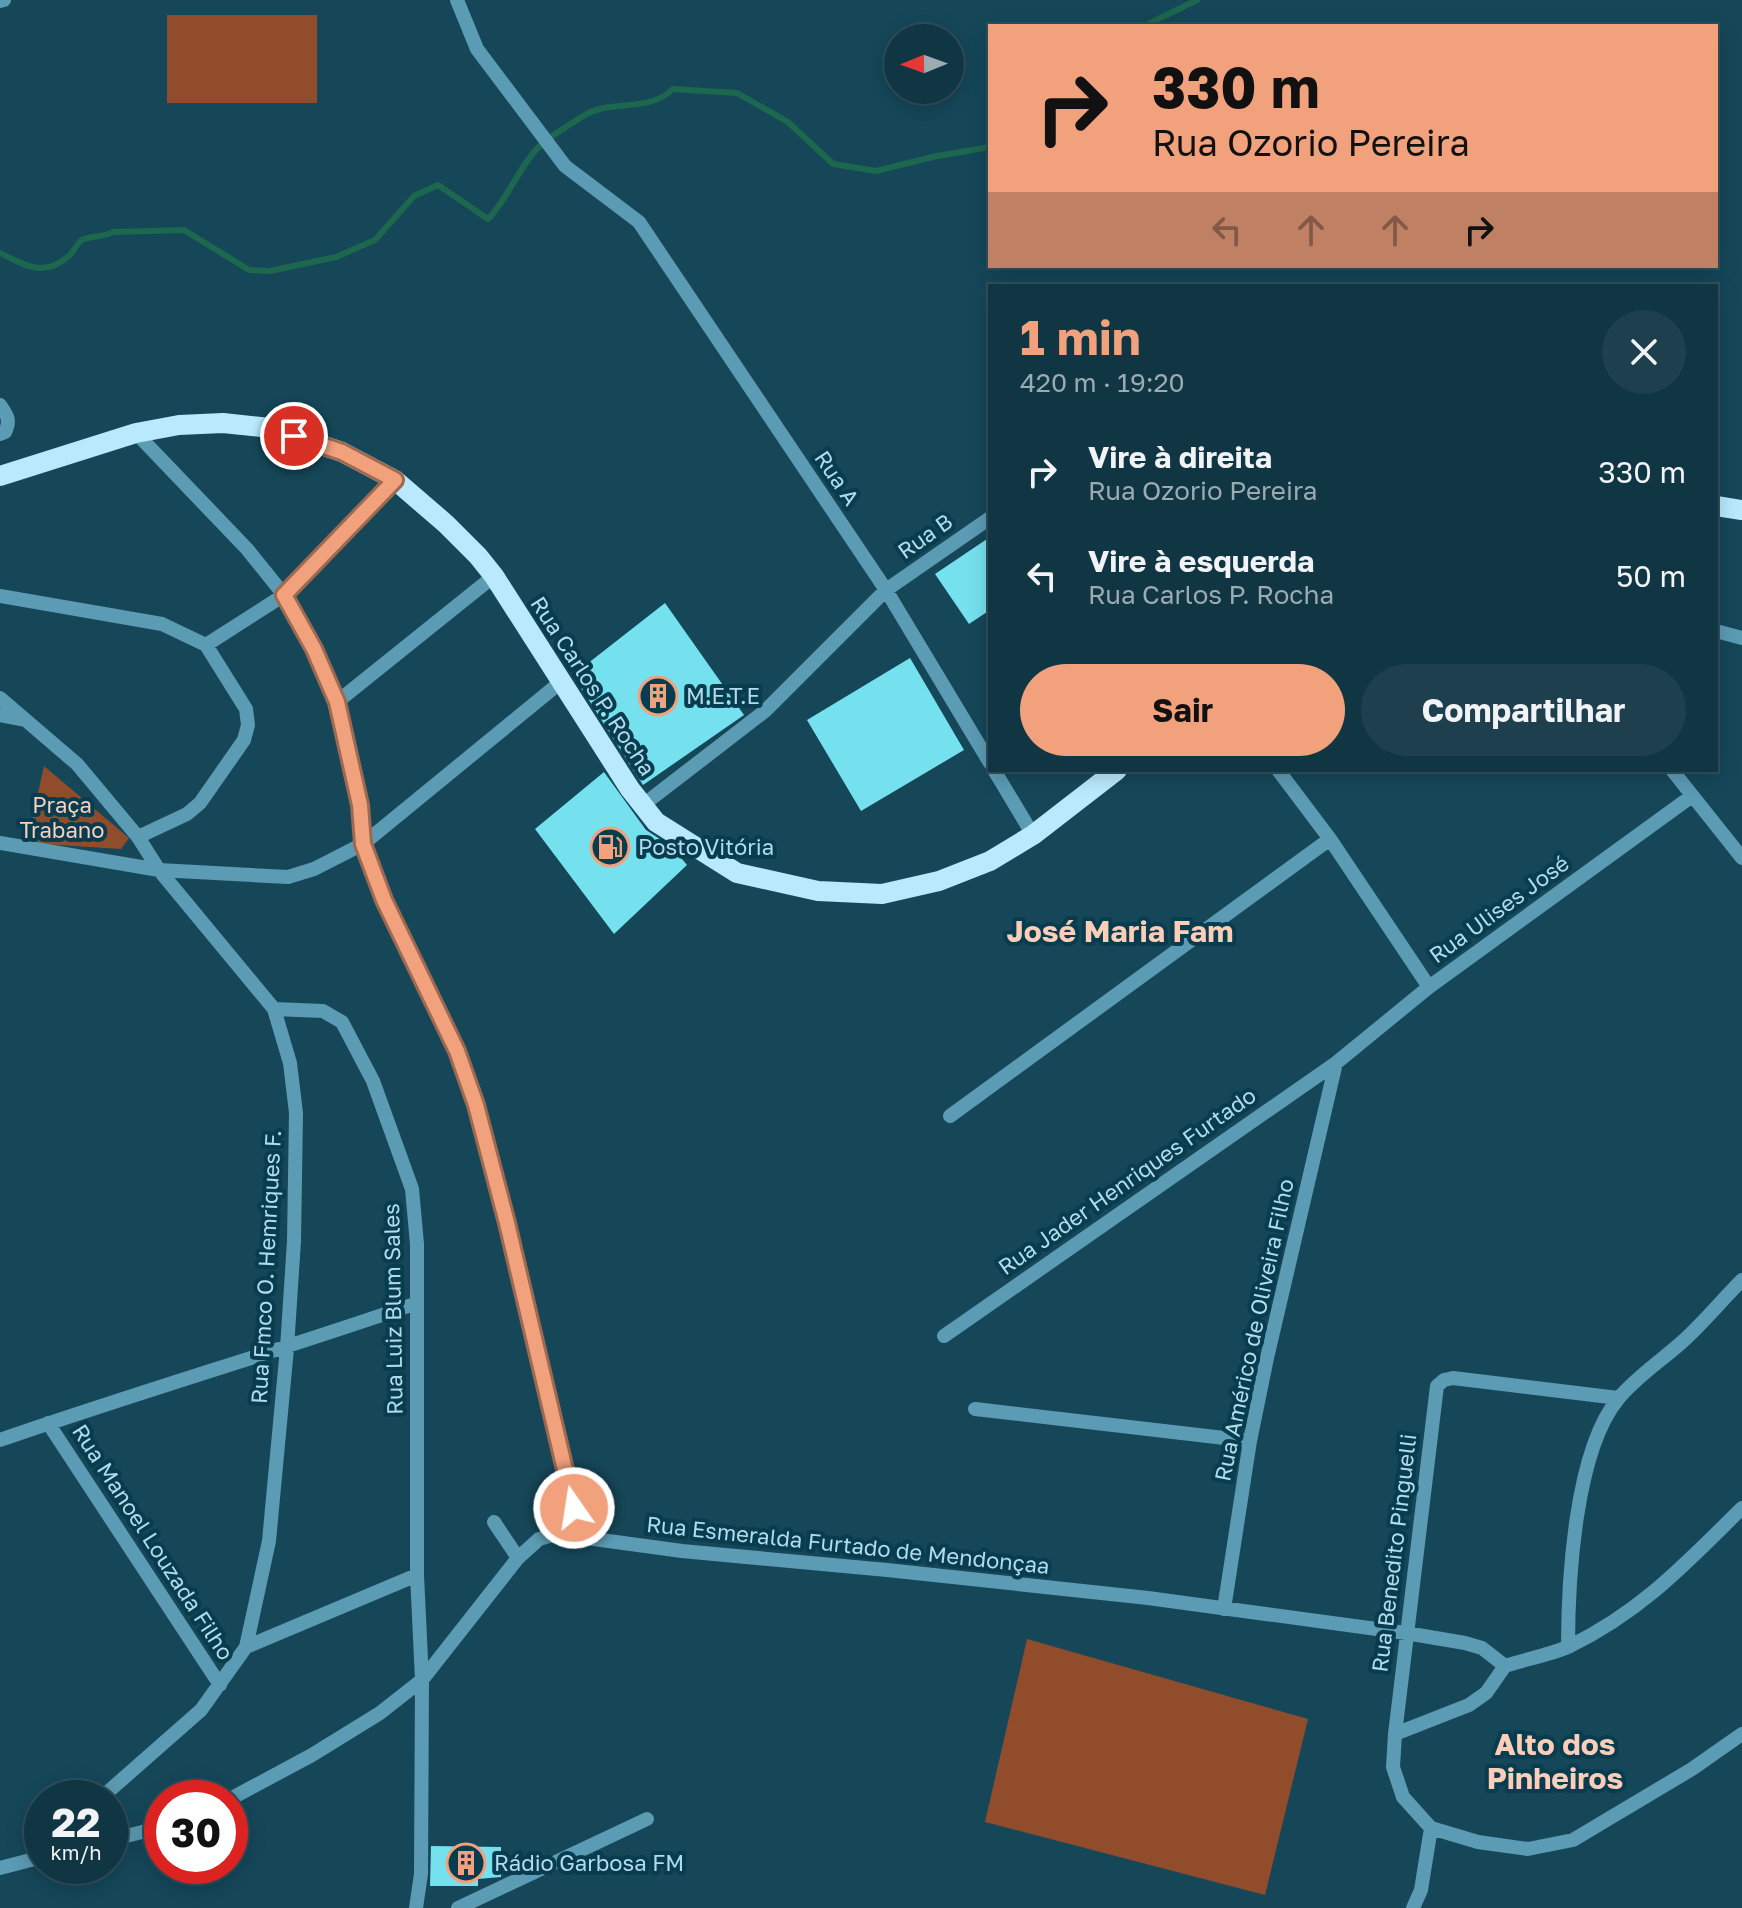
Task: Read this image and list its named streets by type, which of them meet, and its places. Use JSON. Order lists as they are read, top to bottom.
{
  "streets": {
    "main road": ["Rua Carlos P. Rocha"],
    "street": [
      "Rua A",
      "Rua B",
      "Rua Ulises José",
      "Rua Jader Henriques Furtado",
      "Rua Fmco O. Hemriques F.",
      "Rua Luiz Blum Sales",
      "Rua Américo de Oliveira Filho",
      "Rua Manoel Louzada Filho",
      "Rua Esmeralda Furtado de Mendonçaa",
      "Rua Benedito Pinguelli"
    ]
  },
  "crossings": [
    ["Rua A", "Rua B"],
    ["Rua B", "Rua Carlos P. Rocha"],
    ["Rua Ulises José", "Rua Jader Henriques Furtado"],
    ["Rua Ulises José", "Rua Américo de Oliveira Filho"],
    ["Rua Jader Henriques Furtado", "Rua Américo de Oliveira Filho"],
    ["Rua Fmco O. Hemriques F.", "Rua Luiz Blum Sales"],
    ["Rua Fmco O. Hemriques F.", "Rua Manoel Louzada Filho"],
    ["Rua Luiz Blum Sales", "Rua Esmeralda Furtado de Mendonçaa"],
    ["Rua Américo de Oliveira Filho", "Rua Esmeralda Furtado de Mendonçaa"],
    ["Rua Esmeralda Furtado de Mendonçaa", "Rua Benedito Pinguelli"]
  ],
  "districts": ["José Maria Fam", "Alto dos Pinheiros"],
  "parks": ["Praça Trabano"],
  "places": {
    "building": ["M.E.T.E", "Rádio Garbosa FM"],
    "fuel station": ["Posto Vitória"]
  },
  "north": "left",
  "page": {
    "turn": ["330 m", "Rua Ozorio Pereira"],
    "heading": ["1 min", "420 m · 19:20"],
    "list": [
      {
        "name": "Vire à direita",
        "note": "Rua Ozorio Pereira",
        "value": "330 m"
      },
      {
        "name": "Vire à esquerda",
        "note": "Rua Carlos P. Rocha",
        "value": "50 m"
      }
    ],
    "buttons": ["Sair", "Compartilhar"],
    "speed": "22 km/h",
    "limit": "30"
  }
}
